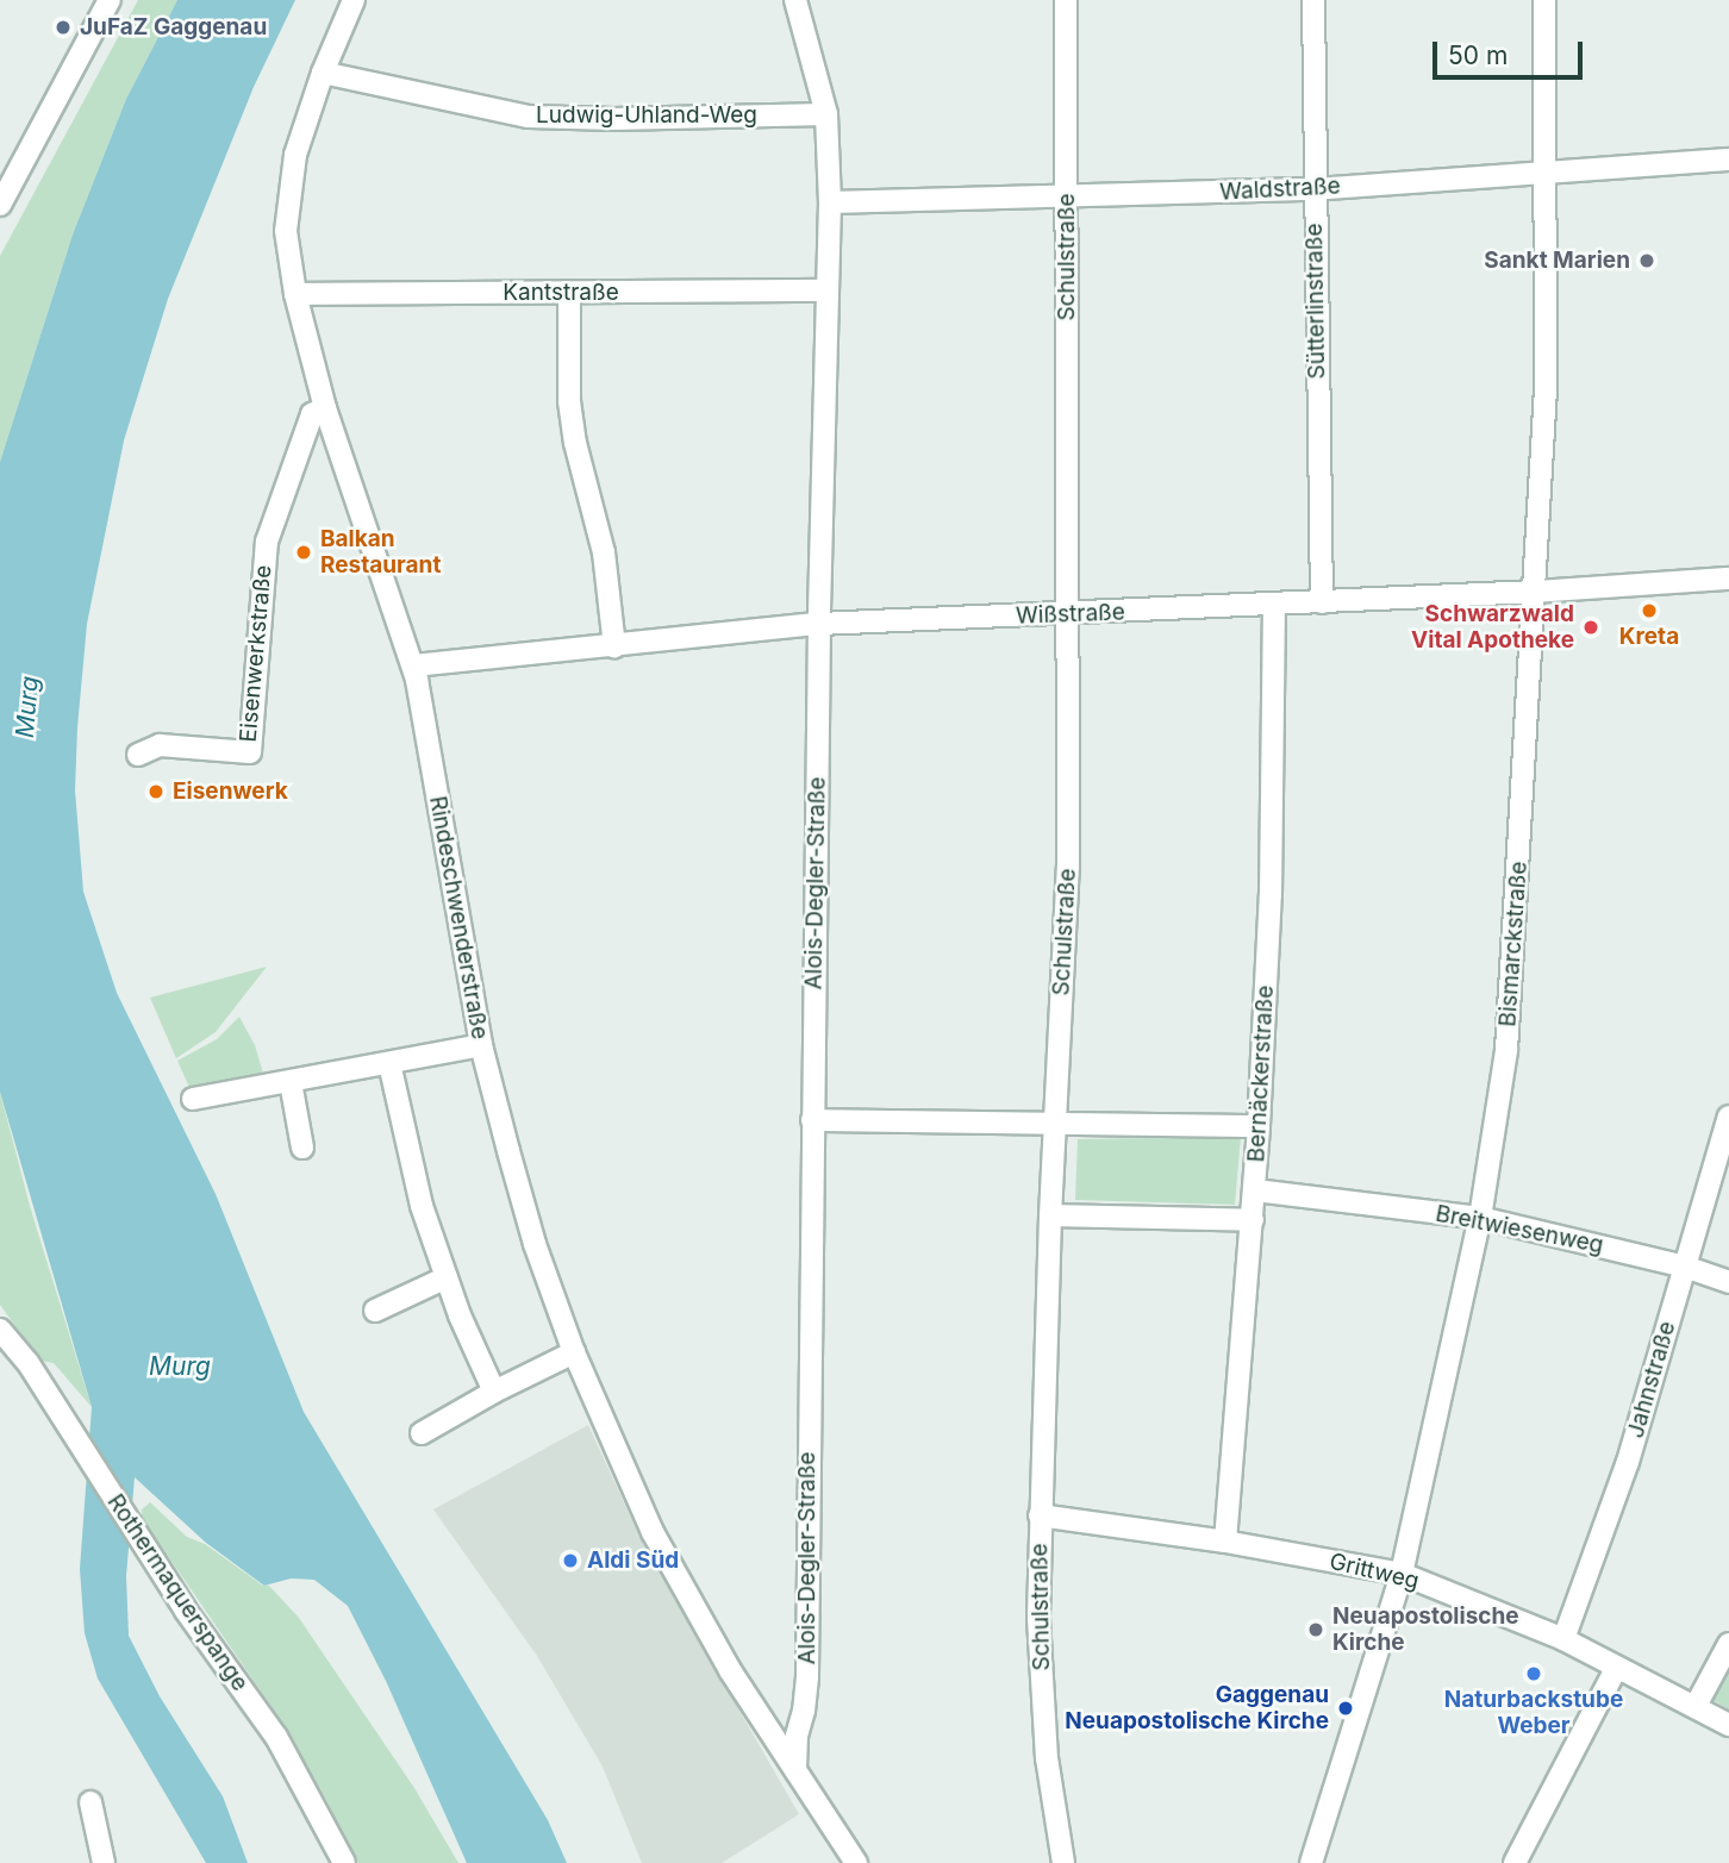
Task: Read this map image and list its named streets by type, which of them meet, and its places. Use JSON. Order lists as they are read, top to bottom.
{
  "streets": {
    "street": [
      "Ludwig-Uhland-Weg",
      "Waldstraße",
      "Schulstraße",
      "Kantstraße",
      "Sütterlinstraße",
      "Wißstraße",
      "Eisenwerkstraße",
      "Alois-Degler-Straße",
      "Rindeschwenderstraße",
      "Bismarckstraße",
      "Bernäckerstraße",
      "Breitwiesenweg",
      "Jahnstraße",
      "Grittweg",
      "Rothermaquerspange"
    ]
  },
  "crossings": [
    ["Ludwig-Uhland-Weg", "Alois-Degler-Straße"],
    ["Ludwig-Uhland-Weg", "Rindeschwenderstraße"],
    ["Waldstraße", "Schulstraße"],
    ["Waldstraße", "Sütterlinstraße"],
    ["Waldstraße", "Alois-Degler-Straße"],
    ["Waldstraße", "Bismarckstraße"],
    ["Schulstraße", "Wißstraße"],
    ["Schulstraße", "Grittweg"],
    ["Kantstraße", "Alois-Degler-Straße"],
    ["Kantstraße", "Rindeschwenderstraße"],
    ["Sütterlinstraße", "Wißstraße"],
    ["Wißstraße", "Alois-Degler-Straße"],
    ["Wißstraße", "Rindeschwenderstraße"],
    ["Wißstraße", "Bismarckstraße"],
    ["Wißstraße", "Bernäckerstraße"],
    ["Eisenwerkstraße", "Rindeschwenderstraße"],
    ["Alois-Degler-Straße", "Rindeschwenderstraße"],
    ["Bismarckstraße", "Breitwiesenweg"],
    ["Bismarckstraße", "Grittweg"],
    ["Bernäckerstraße", "Breitwiesenweg"],
    ["Bernäckerstraße", "Grittweg"],
    ["Breitwiesenweg", "Jahnstraße"],
    ["Jahnstraße", "Grittweg"]
  ],
  "water": ["Murg"],
  "places": [
    "JuFaZ Gaggenau",
    "Sankt Marien",
    "Balkan Restaurant",
    "Kreta",
    "Schwarzwald Vital Apotheke",
    "Eisenwerk",
    "Aldi Süd",
    "Neuapostolische Kirche",
    "Naturbackstube Weber",
    "Gaggenau Neuapostolische Kirche"
  ],
  "scale_bar": "50 m"
}
